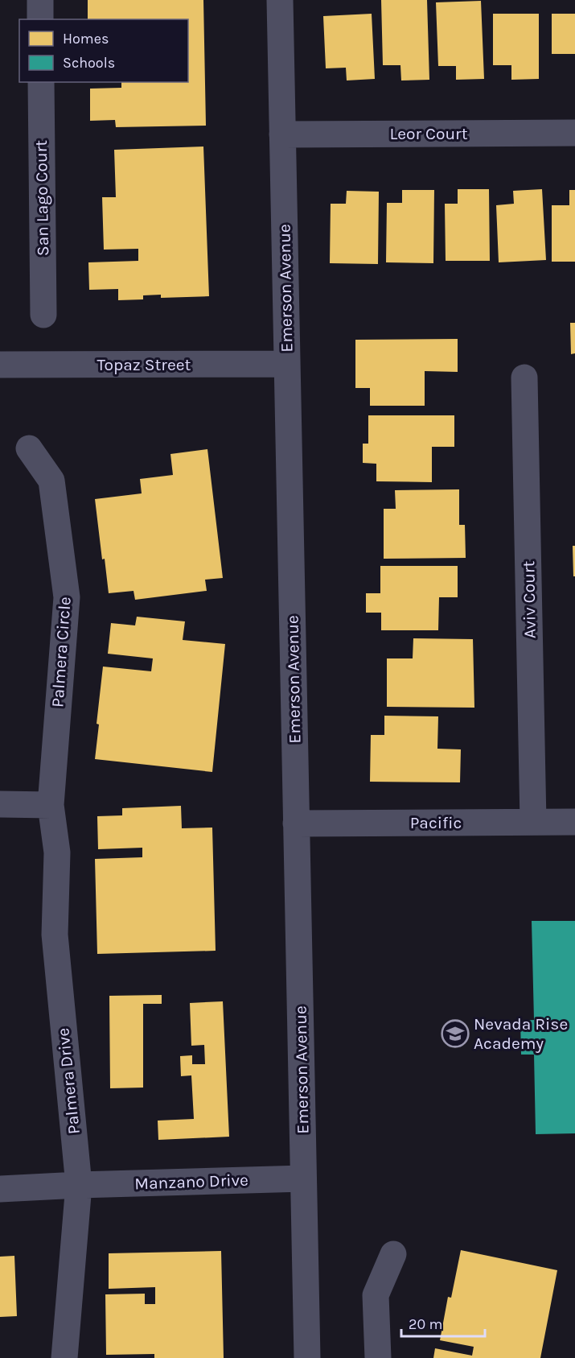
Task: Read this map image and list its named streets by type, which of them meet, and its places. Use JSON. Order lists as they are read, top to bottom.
{
  "streets": {
    "street": [
      "Leor Court",
      "San Lago Court",
      "Emerson Avenue",
      "Topaz Street",
      "Aviv Court",
      "Palmera Circle",
      "Pacific",
      "Palmera Drive",
      "Manzano Drive"
    ]
  },
  "crossings": [
    ["Leor Court", "Emerson Avenue"],
    ["Emerson Avenue", "Topaz Street"],
    ["Emerson Avenue", "Pacific"],
    ["Emerson Avenue", "Manzano Drive"],
    ["Aviv Court", "Pacific"],
    ["Palmera Circle", "Palmera Drive"],
    ["Palmera Drive", "Manzano Drive"]
  ],
  "places": {
    "school or university": ["Nevada Rise Academy"]
  },
  "legend": ["Homes", "Schools"],
  "scale_bar": "20 m"
}
